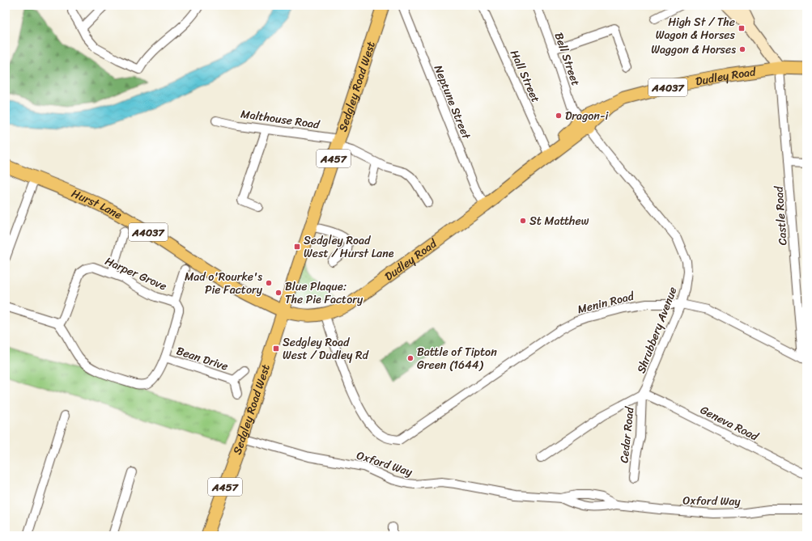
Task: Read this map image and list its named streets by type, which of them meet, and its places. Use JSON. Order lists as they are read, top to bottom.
{
  "streets": {
    "main road": [
      "Dudley Road",
      "Sedgley Road West",
      "A4037",
      "A457",
      "Hurst Lane"
    ],
    "street": [
      "Bell Street",
      "Hall Street",
      "Neptune Street",
      "Malthouse Road",
      "Castle Road",
      "Harper Grove",
      "Menin Road",
      "Shrubbery Avenue",
      "Bean Drive",
      "Geneva Road",
      "Cedar Road",
      "Oxford Way"
    ]
  },
  "crossings": [
    ["Bell Street", "Dudley Road"],
    ["Bell Street", "Shrubbery Avenue"],
    ["Hall Street", "Dudley Road"],
    ["Dudley Road", "Sedgley Road West"],
    ["Dudley Road", "Neptune Street"],
    ["Dudley Road", "Hurst Lane"],
    ["Dudley Road", "Castle Road"],
    ["Dudley Road", "Menin Road"],
    ["Dudley Road", "Shrubbery Avenue"],
    ["Sedgley Road West", "Malthouse Road"],
    ["Sedgley Road West", "Hurst Lane"],
    ["Sedgley Road West", "Oxford Way"],
    ["Castle Road", "Menin Road"],
    ["Harper Grove", "Bean Drive"],
    ["Menin Road", "Shrubbery Avenue"],
    ["Shrubbery Avenue", "Geneva Road"],
    ["Shrubbery Avenue", "Cedar Road"],
    ["Geneva Road", "Cedar Road"]
  ],
  "places": {
    "transit": ["High St / The Wagon & Horses", "Sedgley Road West / Hurst Lane", "Sedgley Road West / Dudley Rd"],
    "other": [
      "Waggon & Horses",
      "Dragon-i",
      "St Matthew",
      "Mad o'Rourke's Pie Factory",
      "Blue Plaque: The Pie Factory",
      "Battle of Tipton Green (1644)"
    ]
  }
}
